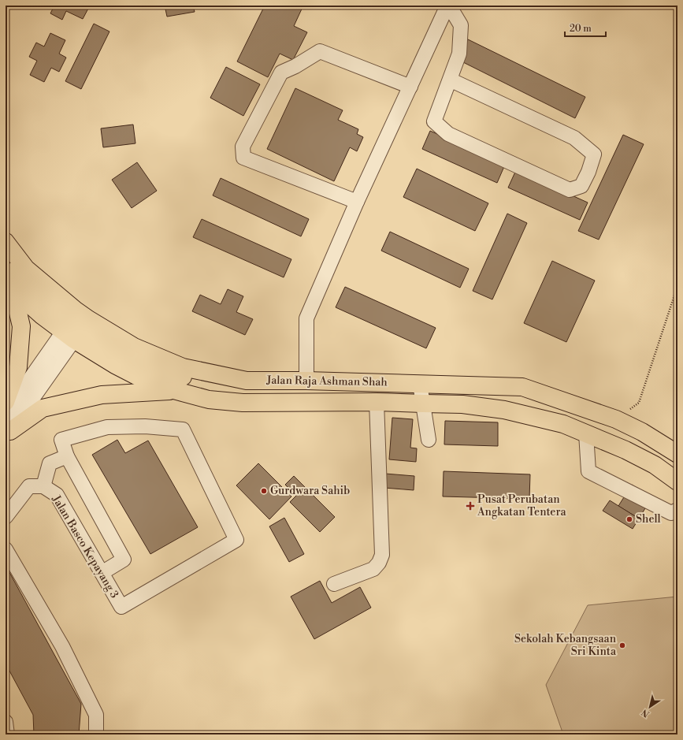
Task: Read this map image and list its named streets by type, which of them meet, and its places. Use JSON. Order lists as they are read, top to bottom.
{
  "streets": {
    "main road": ["Jalan Raja Ashman Shah"],
    "street": ["Jalan Basco Kepayang 3"]
  },
  "places": {
    "other": ["Gurdwara Sahib", "Shell", "Sekolah Kebangsaan Sri Kinta"],
    "health": ["Pusat Perubatan Angkatan Tentera"]
  },
  "scale_bar": "20 m",
  "north": "bottom left"
}
